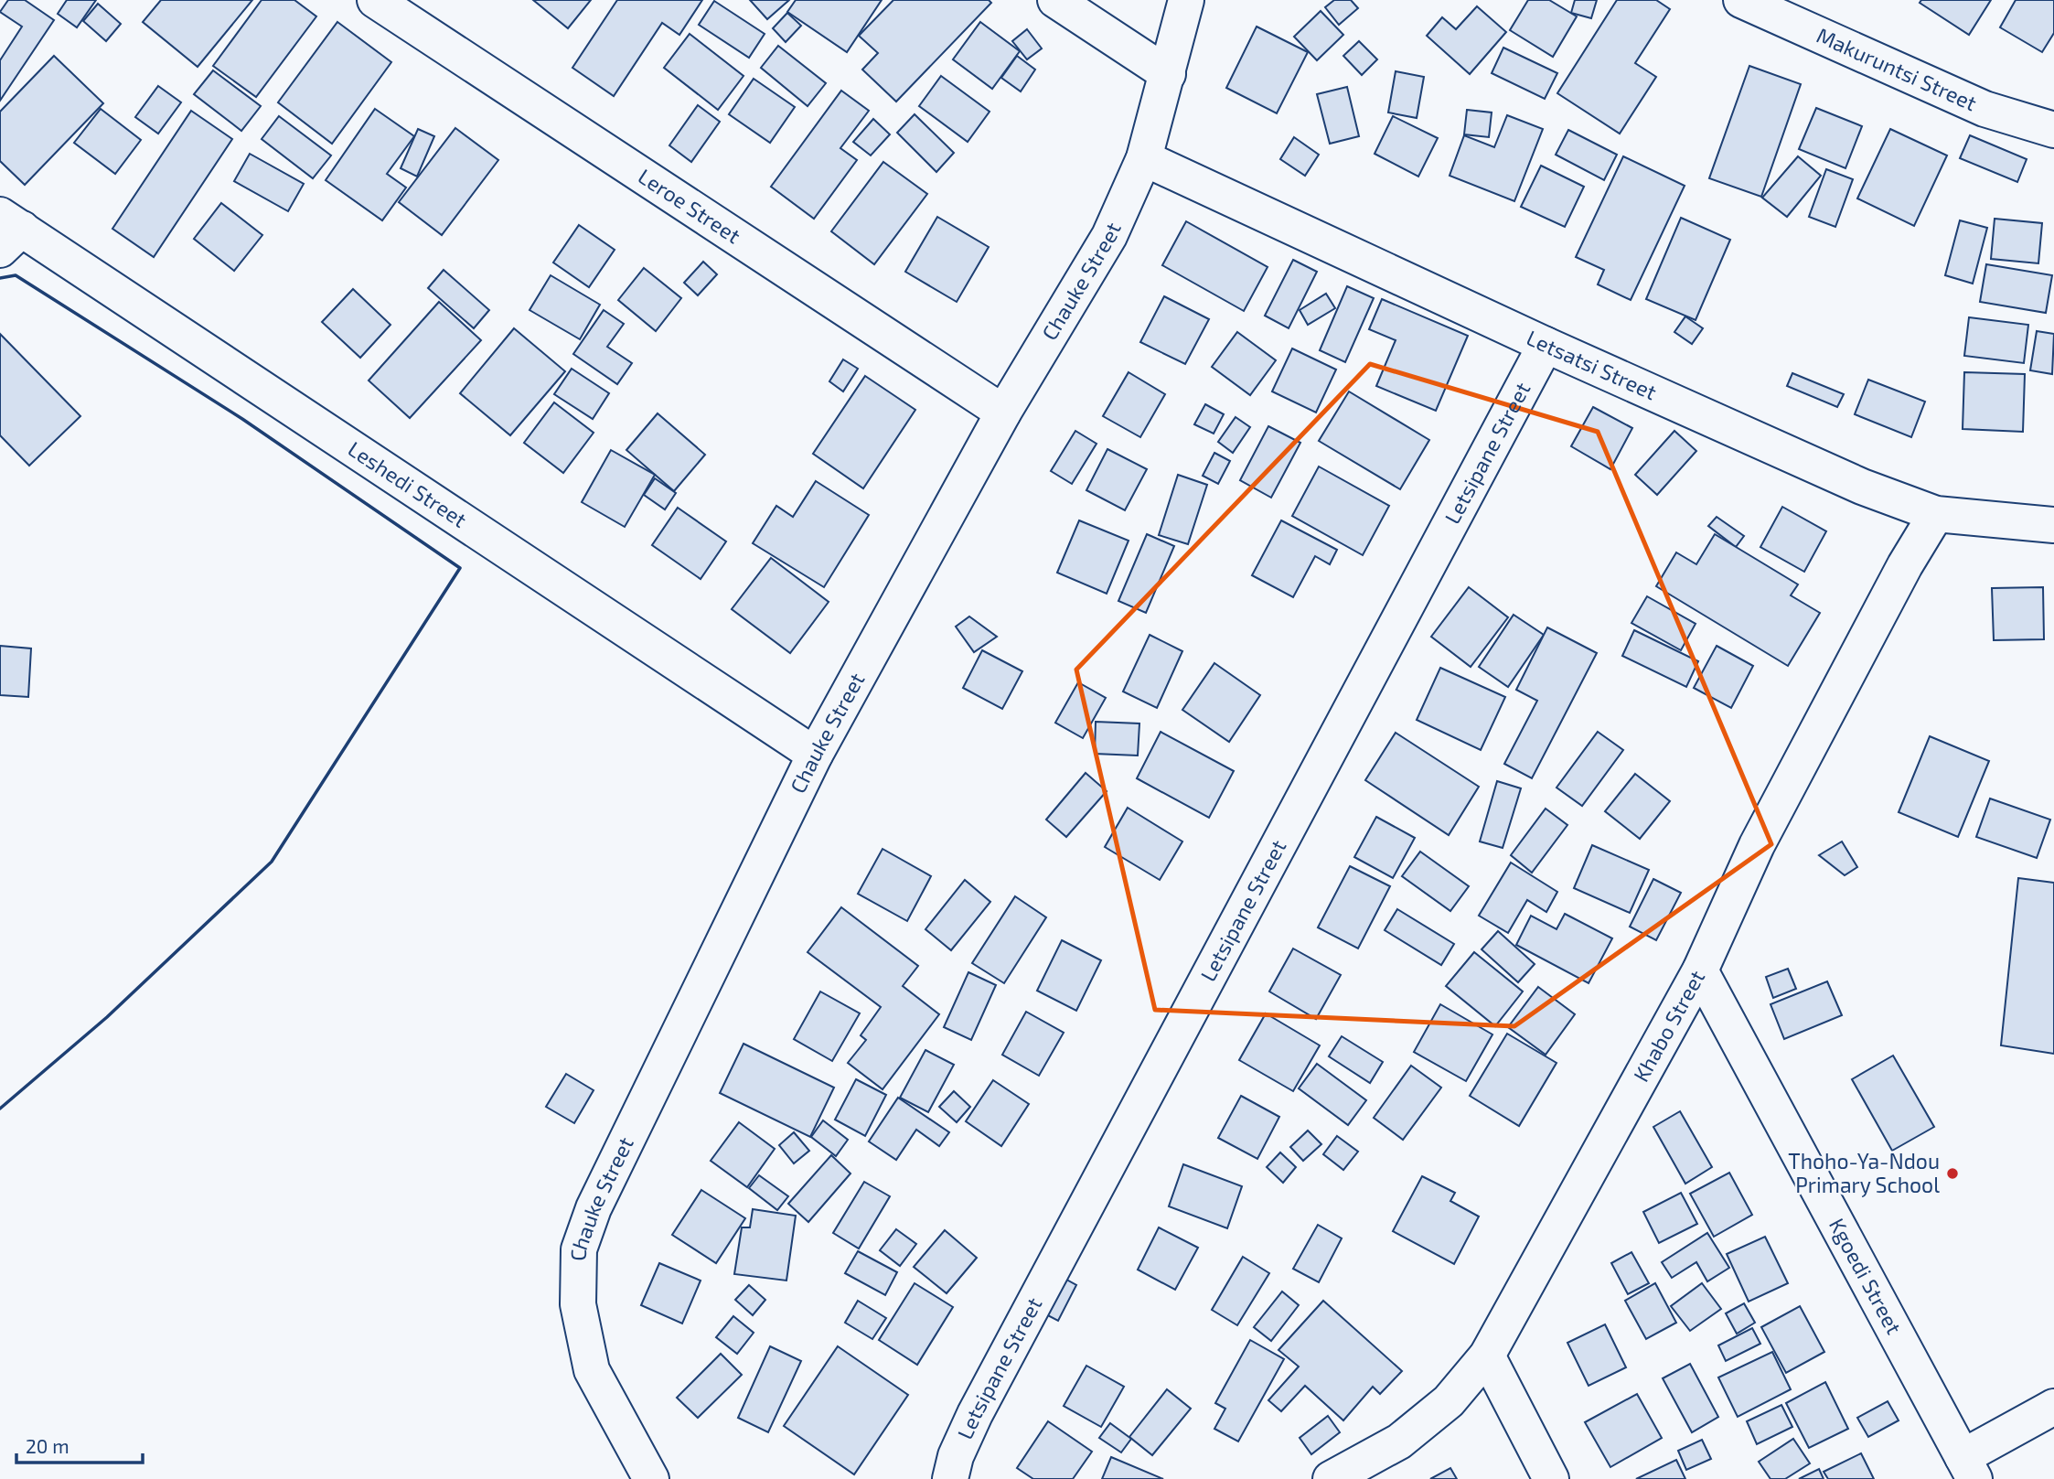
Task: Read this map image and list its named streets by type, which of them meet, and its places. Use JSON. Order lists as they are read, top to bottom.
{
  "streets": {
    "street": [
      "Makuruntsi Street",
      "Leroe Street",
      "Chauke Street",
      "Letsatsi Street",
      "Letsipane Street",
      "Leshedi Street",
      "Khabo Street",
      "Kgoedi Street"
    ]
  },
  "crossings": [
    ["Leroe Street", "Chauke Street"],
    ["Chauke Street", "Letsatsi Street"],
    ["Chauke Street", "Leshedi Street"],
    ["Letsatsi Street", "Letsipane Street"],
    ["Letsatsi Street", "Khabo Street"],
    ["Khabo Street", "Kgoedi Street"]
  ],
  "places": ["Thoho-Ya-Ndou Primary School"],
  "scale_bar": "20 m"
}
